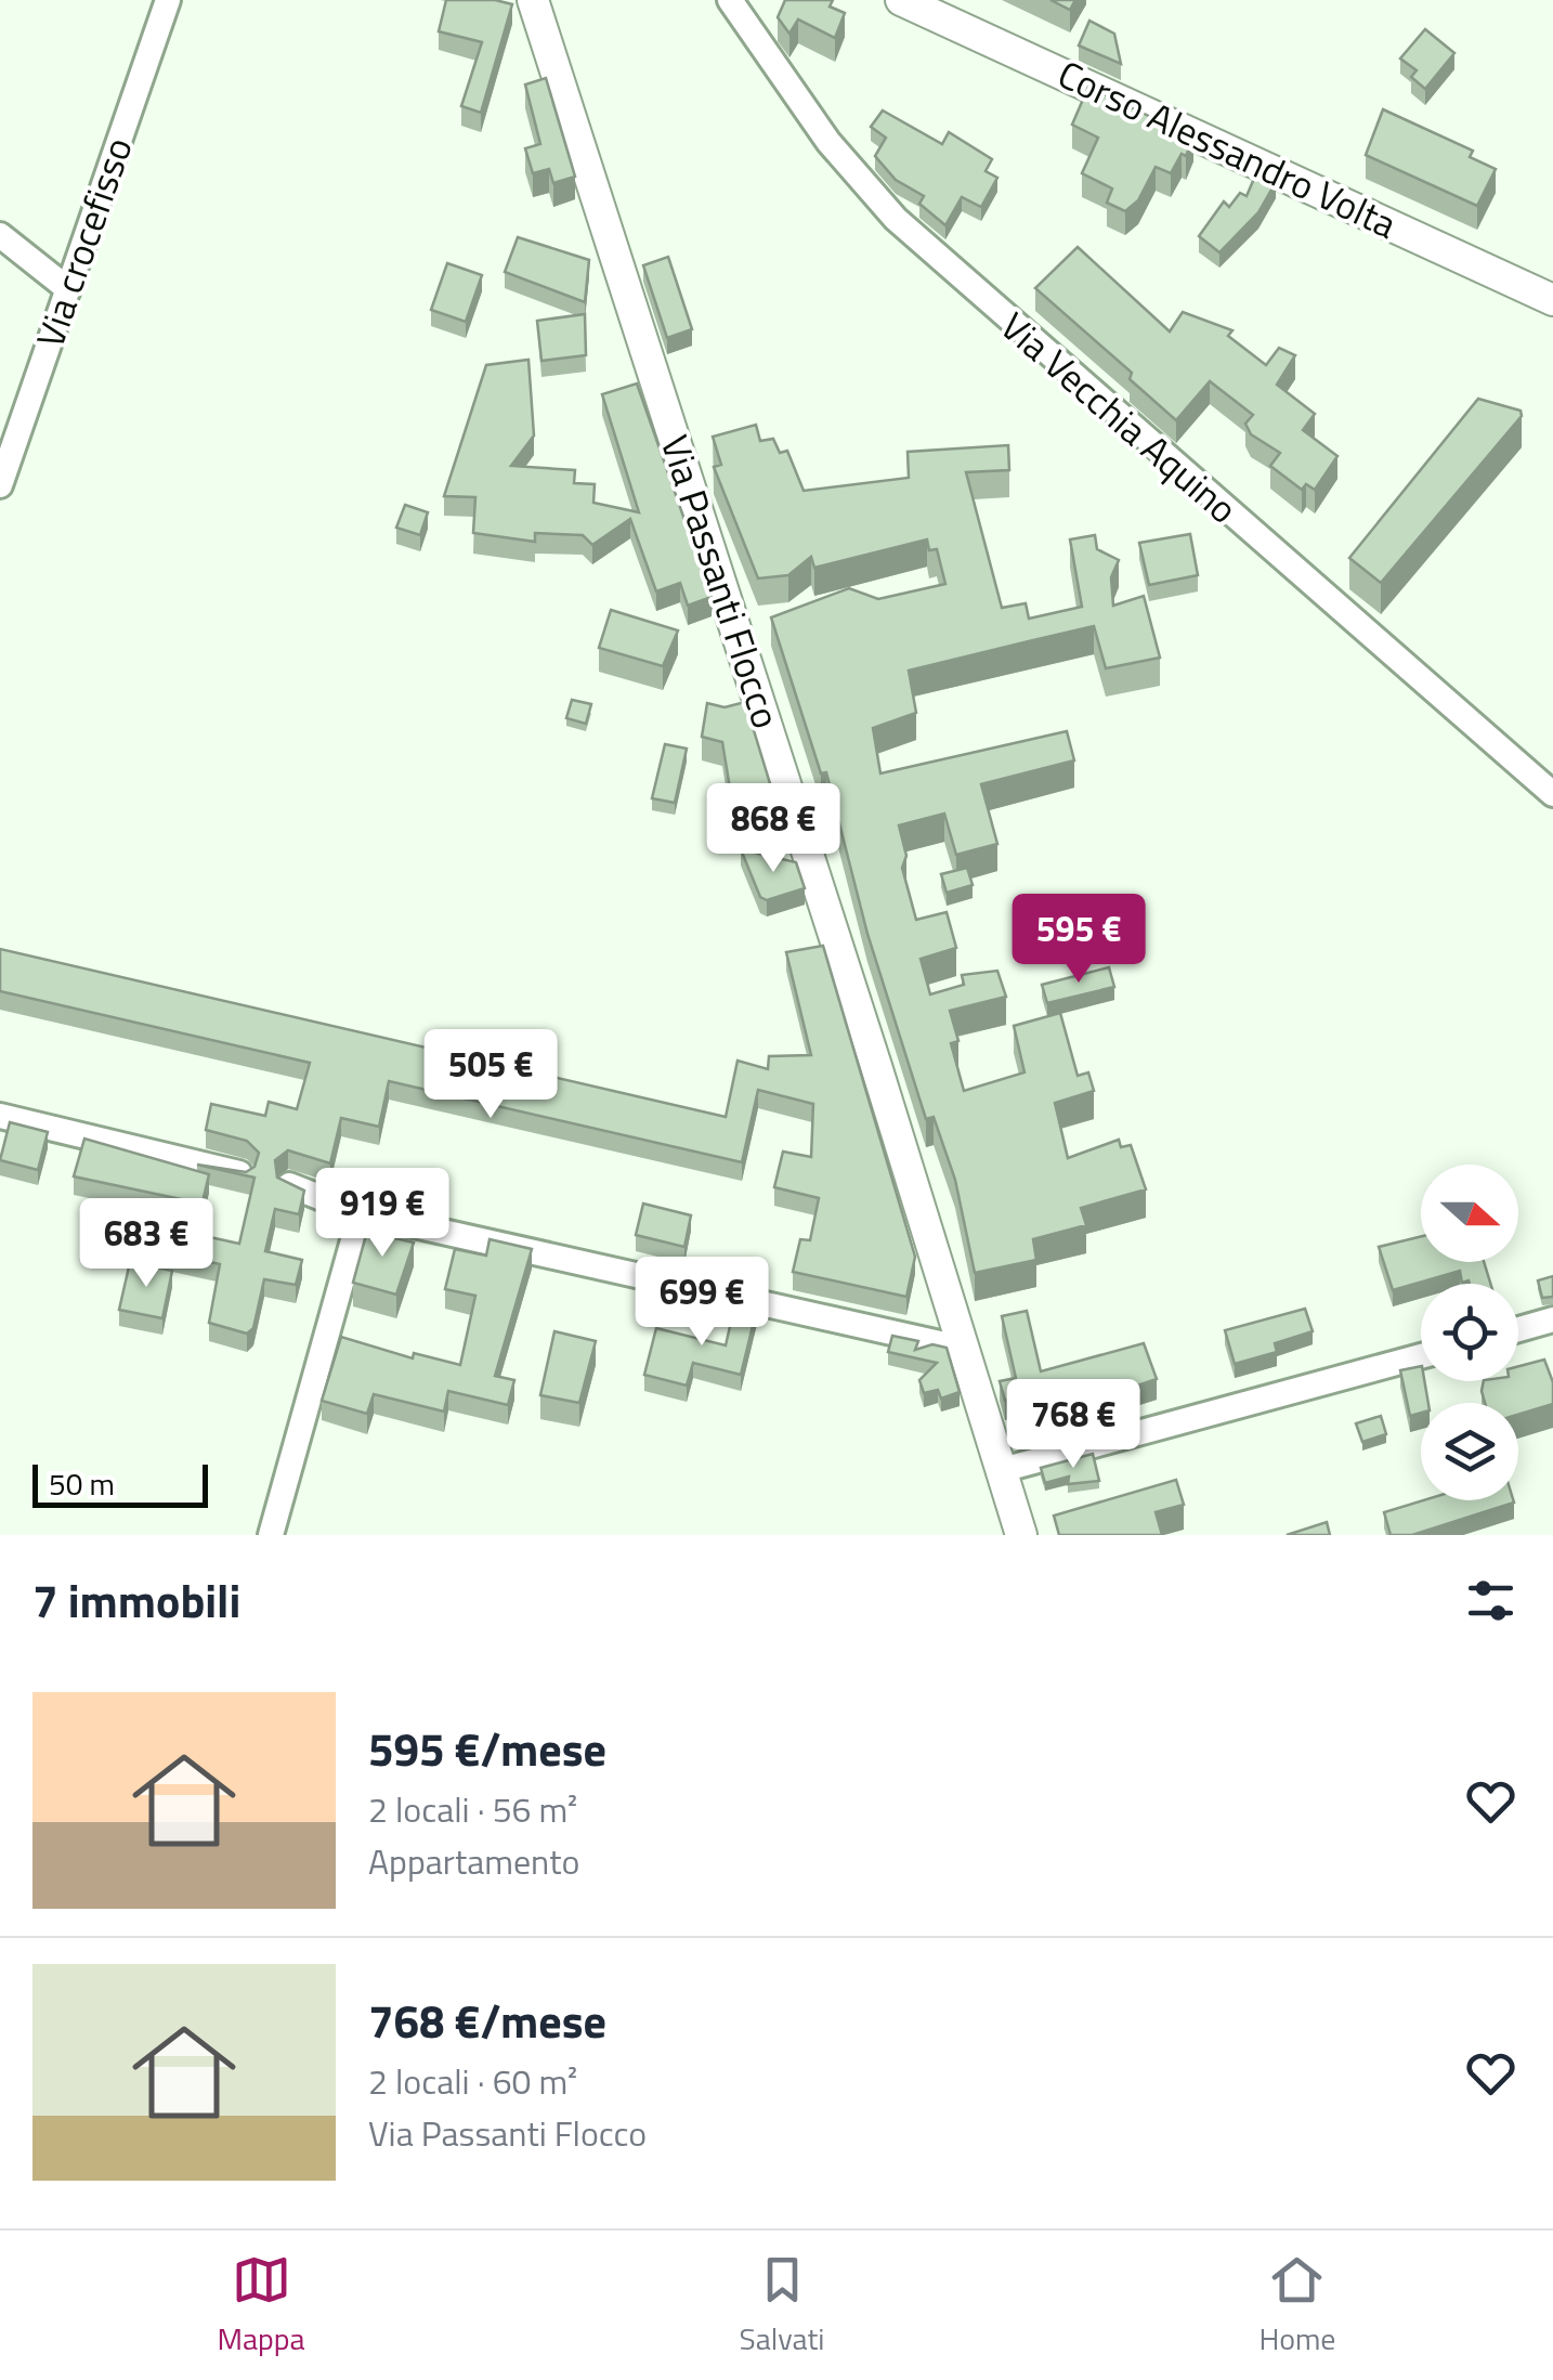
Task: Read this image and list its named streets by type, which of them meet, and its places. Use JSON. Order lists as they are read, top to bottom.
{
  "streets": {
    "main road": ["Corso Alessandro Volta", "Via Passanti Flocco"],
    "street": ["Via crocefisso", "Via Vecchia Aquino"]
  },
  "scale_bar": "50 m",
  "north": "right",
  "page": {
    "price": [
      "868 €",
      "595 €",
      "505 €",
      "919 €",
      "683 €",
      "699 €",
      "768 €"
    ],
    "scale": "50 m",
    "heading": "7 immobili",
    "list": [
      {
        "name": "595 €/mese",
        "note": "2 locali · 56 m² · Appartamento"
      },
      {
        "name": "768 €/mese",
        "note": "2 locali · 60 m² · Via Passanti Flocco"
      }
    ],
    "tabs": ["Mappa", "Salvati", "Home"]
  }
}
